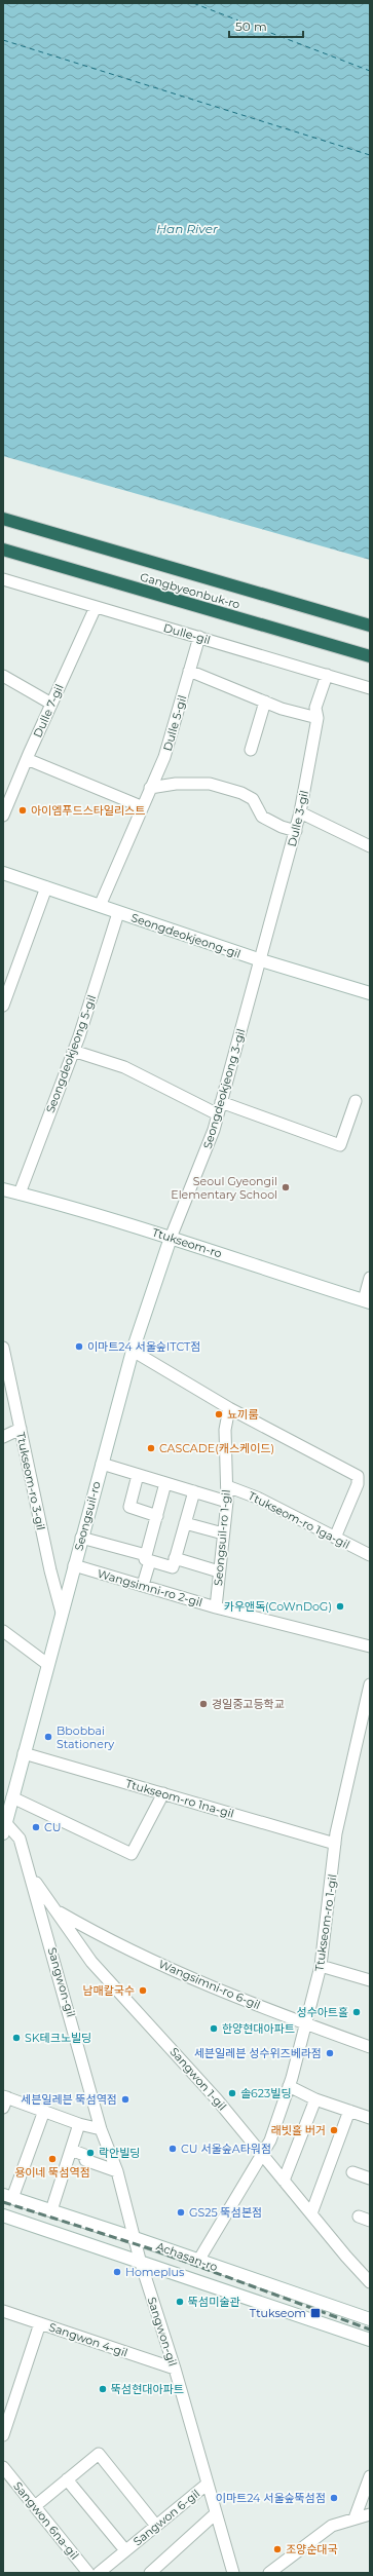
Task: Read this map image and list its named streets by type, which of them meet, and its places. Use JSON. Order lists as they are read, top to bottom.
{
  "streets": {
    "highway": ["Gangbyeonbuk-ro"],
    "main road": [
      "Seongdeokjeong-gil",
      "Ttukseom-ro",
      "Seongsuil-ro",
      "Achasan-ro"
    ],
    "street": [
      "Dulle-gil",
      "Dulle 7-gil",
      "Dulle 5-gil",
      "Dulle 3-gil",
      "Seongdeokjeong 5-gil",
      "Seongdeokjeong 3-gil",
      "Ttukseom-ro 3-gil",
      "Ttukseom-ro 1ga-gil",
      "Seongsuil-ro 1-gil",
      "Wangsimni-ro 2-gil",
      "Ttukseom-ro 1na-gil",
      "Ttukseom-ro 1-gil",
      "Sangwon-gil",
      "Wangsimni-ro 6-gil",
      "Sangwon 1-gil",
      "Sangwon 4-gil",
      "Sangwon 6-gil",
      "Sangwon 6na-gil"
    ]
  },
  "crossings": [
    ["Dulle-gil", "Dulle 7-gil"],
    ["Dulle-gil", "Dulle 5-gil"],
    ["Dulle-gil", "Dulle 3-gil"],
    ["Dulle 5-gil", "Seongdeokjeong-gil"],
    ["Dulle 3-gil", "Seongdeokjeong-gil"],
    ["Dulle 3-gil", "Seongdeokjeong 3-gil"],
    ["Seongdeokjeong-gil", "Seongdeokjeong 5-gil"],
    ["Seongdeokjeong-gil", "Seongdeokjeong 3-gil"],
    ["Seongdeokjeong 5-gil", "Ttukseom-ro"],
    ["Seongdeokjeong 3-gil", "Ttukseom-ro"],
    ["Seongdeokjeong 3-gil", "Seongsuil-ro"],
    ["Ttukseom-ro", "Seongsuil-ro"],
    ["Ttukseom-ro 3-gil", "Seongsuil-ro"],
    ["Seongsuil-ro", "Wangsimni-ro 2-gil"],
    ["Seongsuil-ro", "Ttukseom-ro 1na-gil"],
    ["Seongsuil-ro", "Sangwon-gil"],
    ["Ttukseom-ro 1ga-gil", "Seongsuil-ro 1-gil"],
    ["Seongsuil-ro 1-gil", "Wangsimni-ro 2-gil"],
    ["Ttukseom-ro 1na-gil", "Ttukseom-ro 1-gil"],
    ["Ttukseom-ro 1-gil", "Wangsimni-ro 6-gil"],
    ["Ttukseom-ro 1-gil", "Sangwon 1-gil"],
    ["Ttukseom-ro 1-gil", "Achasan-ro"],
    ["Sangwon-gil", "Sangwon 1-gil"],
    ["Sangwon-gil", "Achasan-ro"],
    ["Sangwon-gil", "Sangwon 4-gil"],
    ["Sangwon-gil", "Sangwon 6-gil"],
    ["Wangsimni-ro 6-gil", "Sangwon 1-gil"]
  ],
  "water": ["Han River"],
  "places": {
    "other": [
      "아이엠푸드스타일리스트",
      "Seoul Gyeongil Elementary School",
      "이마트24 서울숲ITCT점",
      "뇨끼룸",
      "CASCADE(캐스케이드)",
      "카우앤독(CoWnDoG)",
      "경일중고등학교",
      "Bbobbai Stationery",
      "CU",
      "남매칼국수",
      "성수아트홀",
      "한양현대아파트",
      "SK테크노빌딩",
      "세븐일레븐 성수위즈베라점",
      "솔623빌딩",
      "세븐일레븐 뚝섬역점",
      "래빗홀 버거",
      "CU 서울숲A타워점",
      "락안빌딩",
      "용이네 뚝섬역점",
      "GS25 뚝섬본점",
      "Homeplus",
      "뚝섬미술관",
      "뚝섬현대아파트",
      "이마트24 서울숲뚝섬점",
      "조양순대국"
    ],
    "transit": ["Ttukseom"]
  },
  "scale_bar": "50 m"
}
